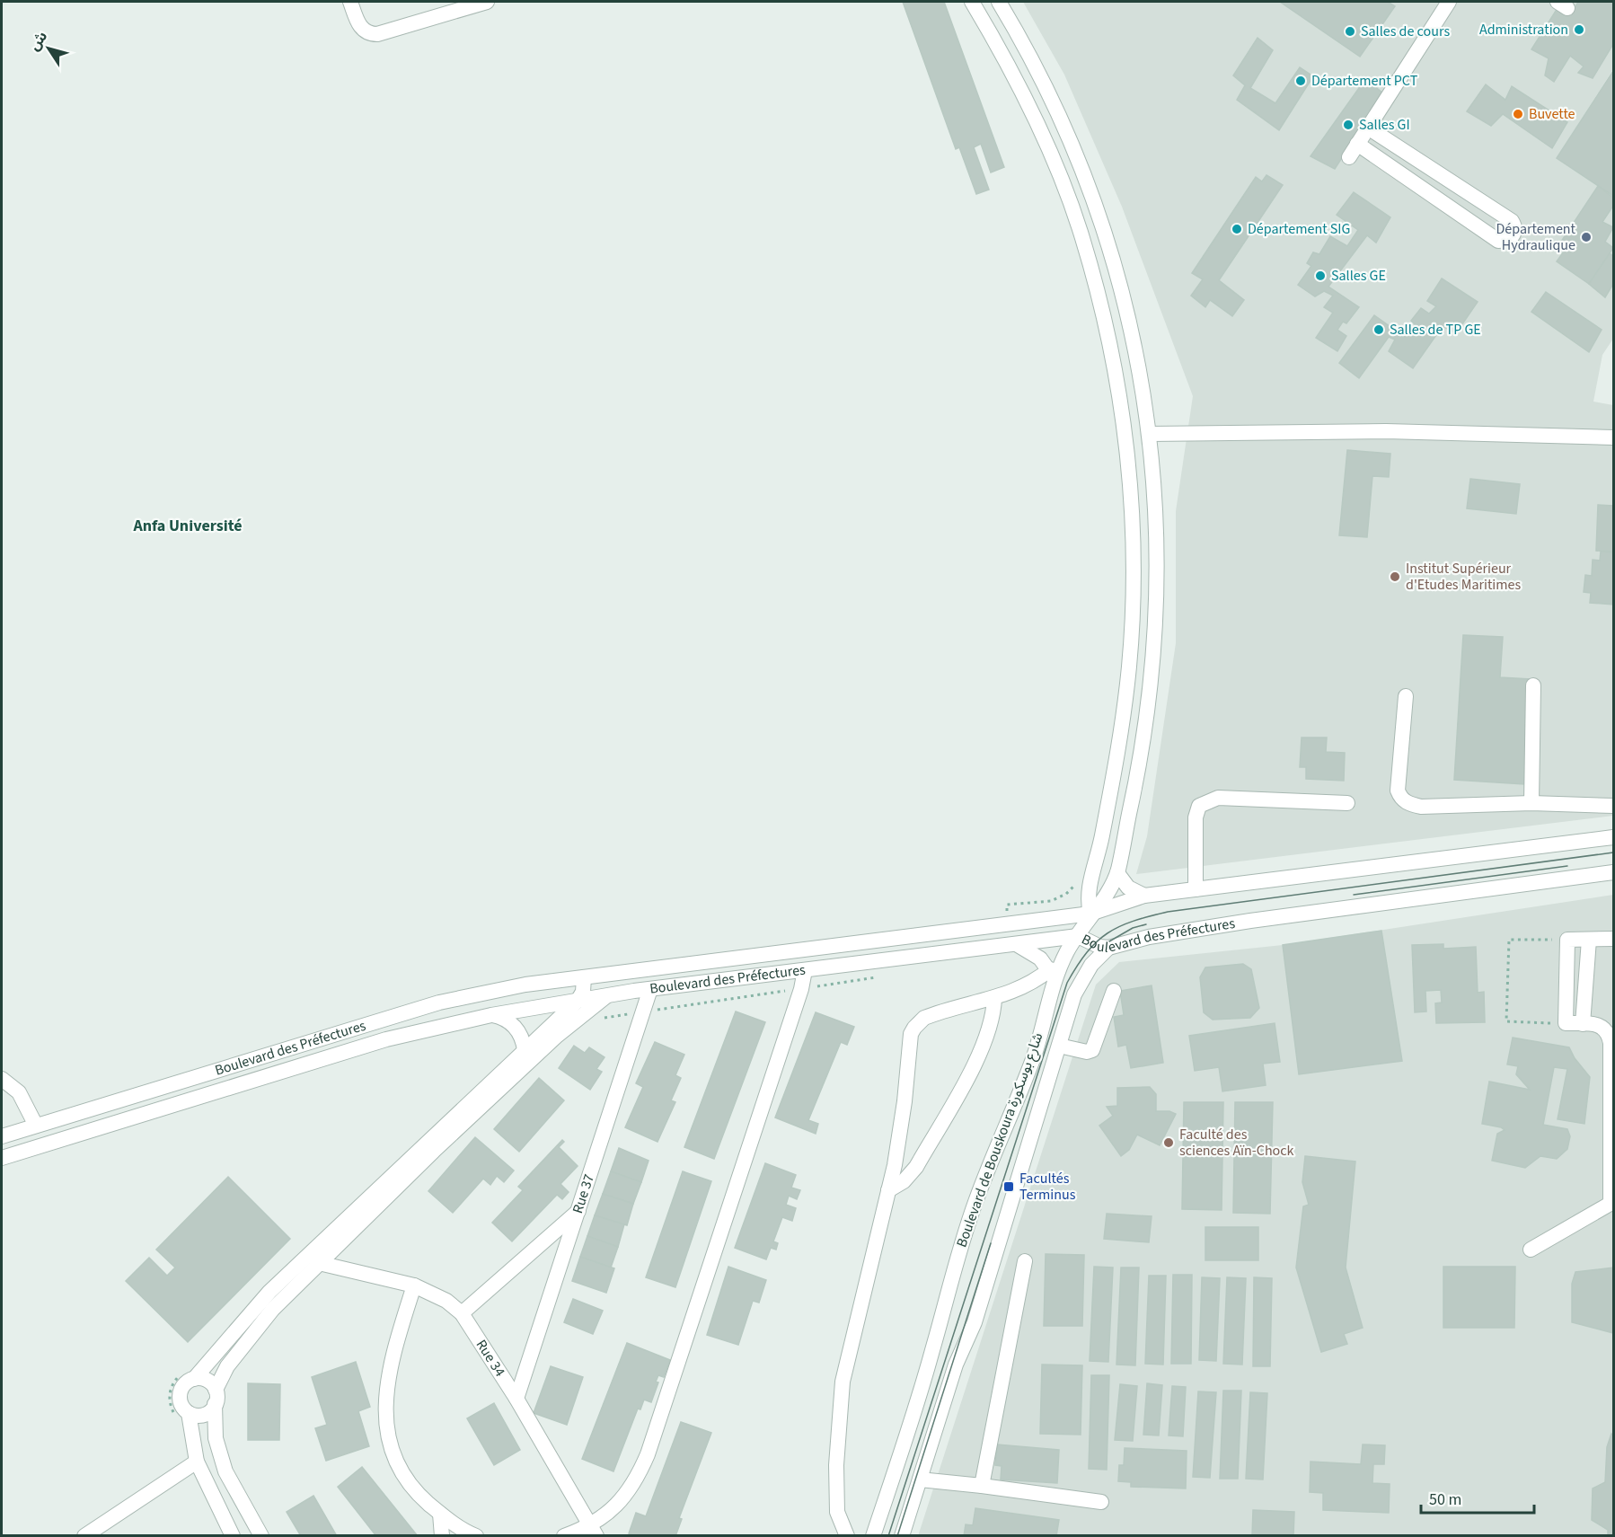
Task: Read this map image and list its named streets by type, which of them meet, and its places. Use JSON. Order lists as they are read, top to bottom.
{
  "streets": {
    "street": [
      "Boulevard des Préfectures",
      "Boulevard de Bouskoura شارع بوسكورة",
      "Rue 37",
      "Rue 34"
    ]
  },
  "crossings": [
    ["Boulevard des Préfectures", "Boulevard de Bouskoura شارع بوسكورة"],
    ["Boulevard des Préfectures", "Rue 37"],
    ["Rue 37", "Rue 34"]
  ],
  "districts": ["Anfa Université"],
  "places": {
    "other": [
      "Administration",
      "Salles de cours",
      "Département PCT",
      "Buvette",
      "Salles GI",
      "Département SIG",
      "Département Hydraulique",
      "Salles GE",
      "Salles de TP GE",
      "Institut Supérieur d'Etudes Maritimes",
      "Faculté des sciences Aïn-Chock"
    ],
    "transit": ["Facultés Terminus"]
  },
  "scale_bar": "50 m",
  "north": "top left"
}
